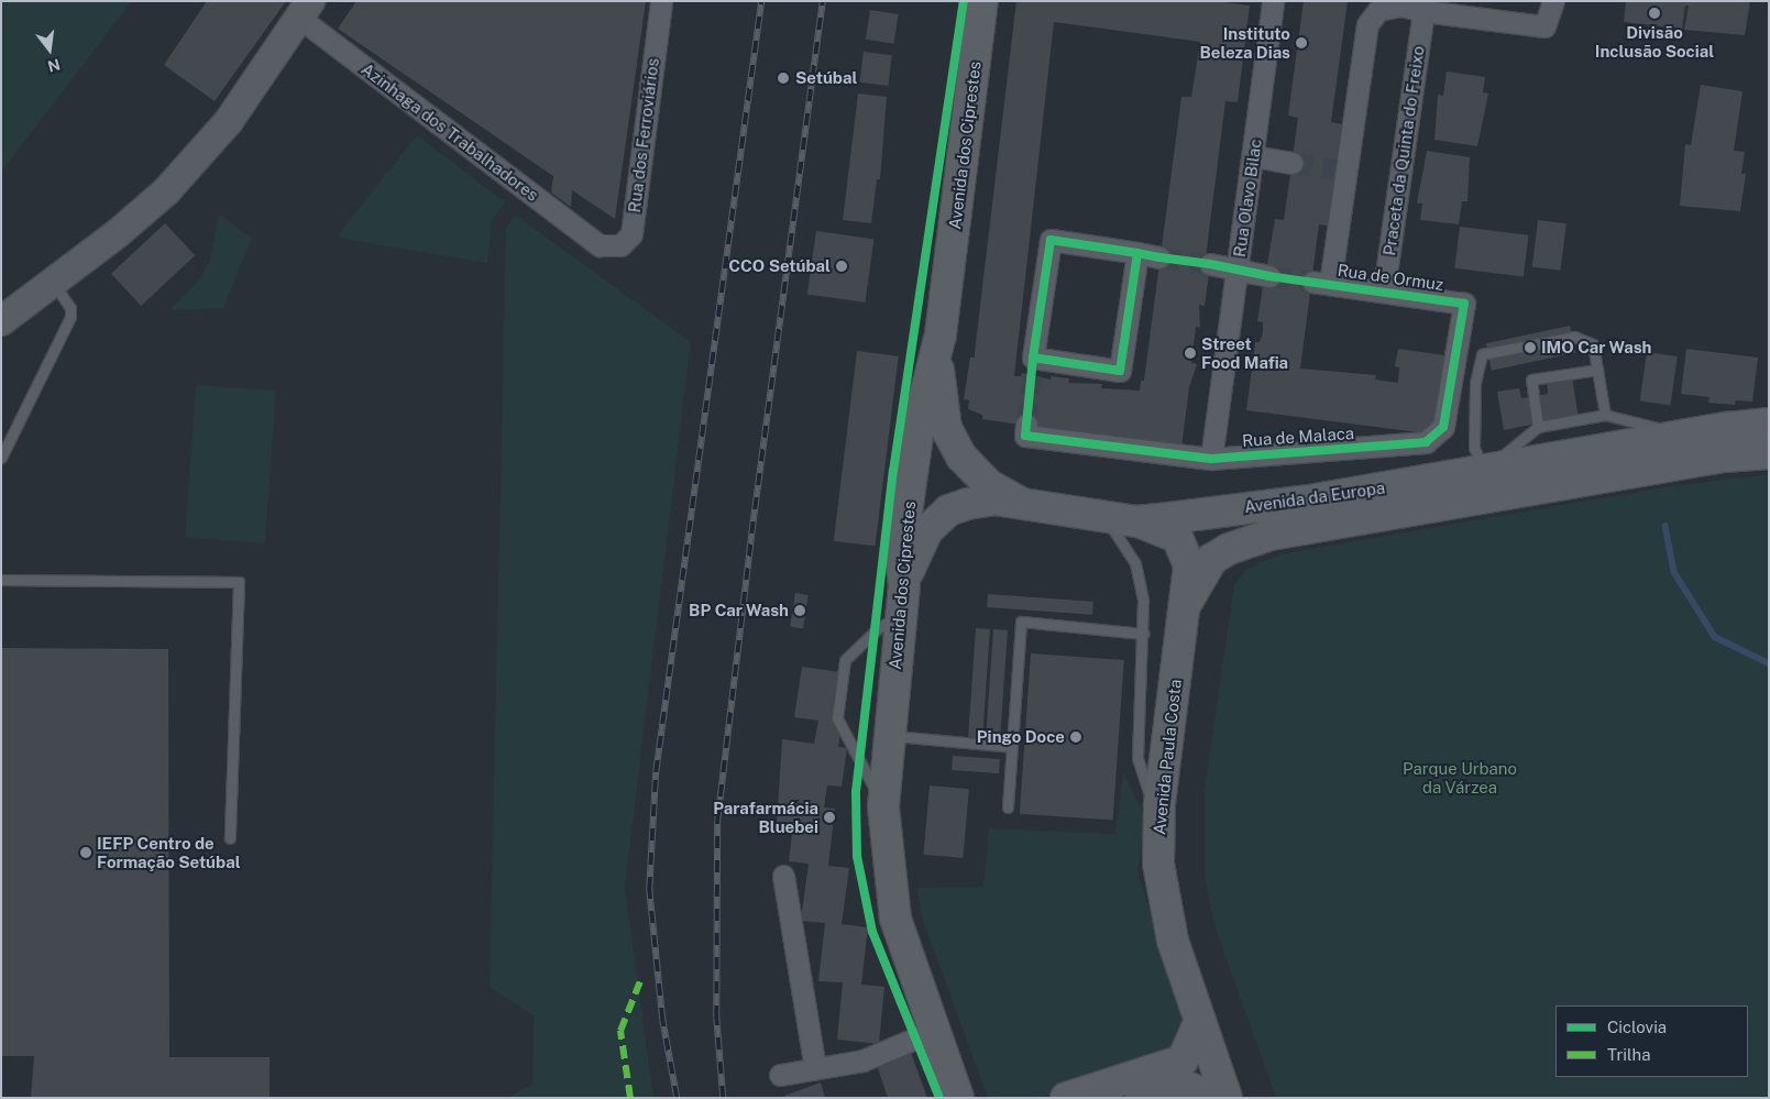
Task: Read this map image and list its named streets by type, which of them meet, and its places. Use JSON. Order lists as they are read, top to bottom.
{
  "streets": {
    "main road": ["Avenida dos Ciprestes", "Avenida da Europa", "Avenida Paula Costa"],
    "street": [
      "Azinhaga dos Trabalhadores",
      "Rua dos Ferroviários",
      "Praceta da Quinta do Freixo",
      "Rua Olavo Bilac",
      "Rua de Ormuz",
      "Rua de Malaca"
    ]
  },
  "crossings": [
    ["Azinhaga dos Trabalhadores", "Rua dos Ferroviários"],
    ["Avenida dos Ciprestes", "Avenida da Europa"],
    ["Praceta da Quinta do Freixo", "Rua de Ormuz"],
    ["Rua Olavo Bilac", "Rua de Malaca"],
    ["Rua de Ormuz", "Rua de Malaca"],
    ["Avenida da Europa", "Avenida Paula Costa"]
  ],
  "parks": ["Parque Urbano da Várzea"],
  "places": [
    "Divisão Inclusão Social",
    "Instituto Beleza Dias",
    "Setúbal",
    "CCO Setúbal",
    "IMO Car Wash",
    "Street Food Mafia",
    "BP Car Wash",
    "Pingo Doce",
    "Parafarmácia Bluebei",
    "IEFP Centro de Formação Setúbal"
  ],
  "legend": ["Ciclovia", "Trilha"],
  "north": "bottom"
}
